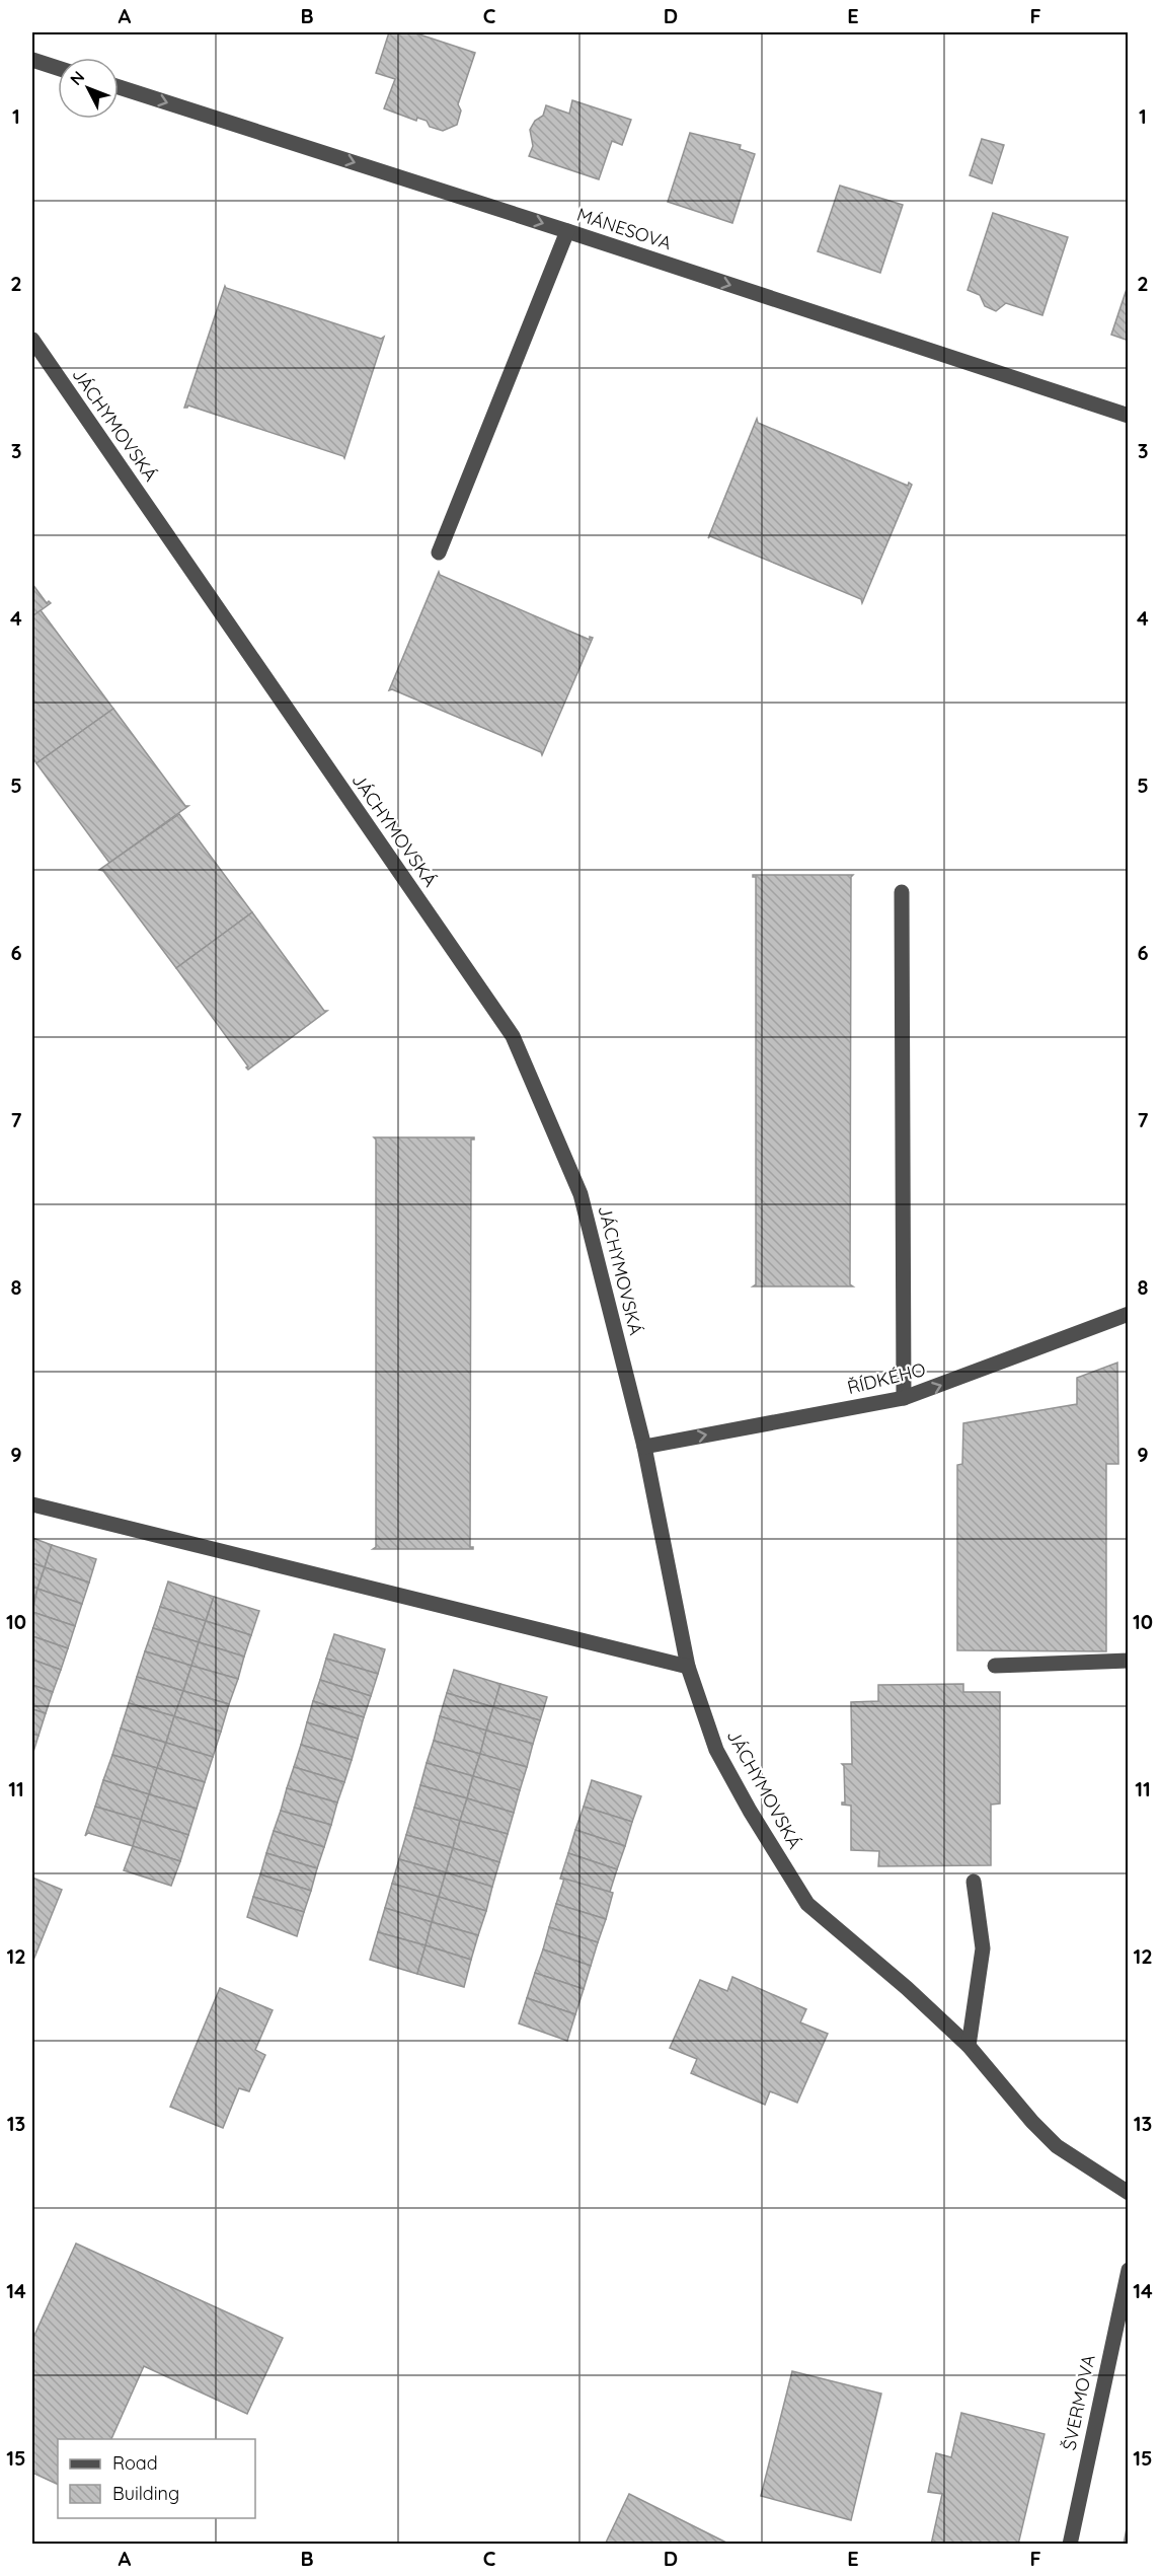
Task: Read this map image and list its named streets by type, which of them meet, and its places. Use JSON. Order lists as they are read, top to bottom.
{
  "streets": {
    "street": [
      "MÁNESOVA",
      "JÁCHYMOVSKÁ",
      "ŘÍDKÉHO",
      "ŠVERMOVA"
    ]
  },
  "crossings": [
    ["JÁCHYMOVSKÁ", "ŘÍDKÉHO"]
  ],
  "one_way": ["MÁNESOVA", "ŘÍDKÉHO"],
  "legend": ["Road", "Building"],
  "north": "top left",
  "grid": {
    "columns": [
      "A",
      "B",
      "C",
      "D",
      "E",
      "F"
    ],
    "rows": [
      "1",
      "2",
      "3",
      "4",
      "5",
      "6",
      "7",
      "8",
      "9",
      "10",
      "11",
      "12",
      "13",
      "14",
      "15"
    ]
  }
}
